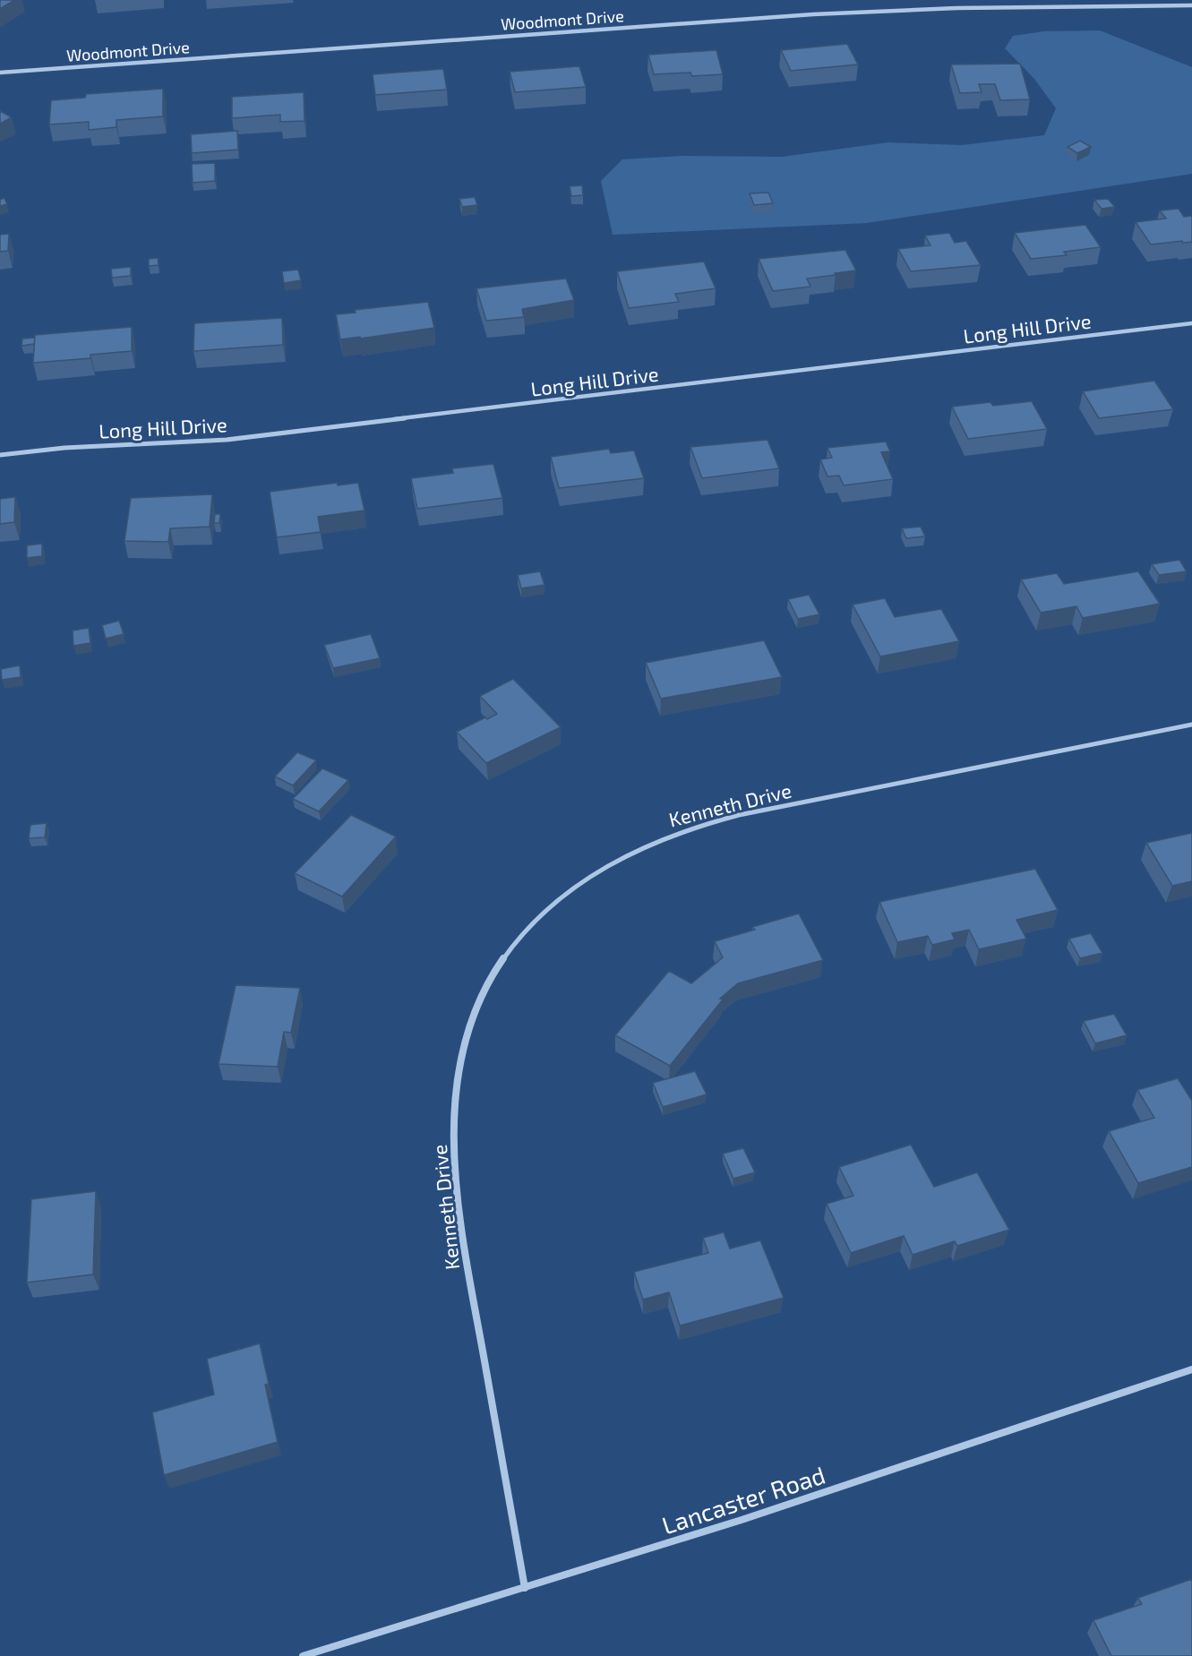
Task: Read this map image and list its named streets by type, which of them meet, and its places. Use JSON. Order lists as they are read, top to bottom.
{
  "streets": {
    "street": [
      "Woodmont Drive",
      "Long Hill Drive",
      "Kenneth Drive",
      "Lancaster Road"
    ]
  },
  "crossings": [
    ["Kenneth Drive", "Lancaster Road"]
  ]
}
